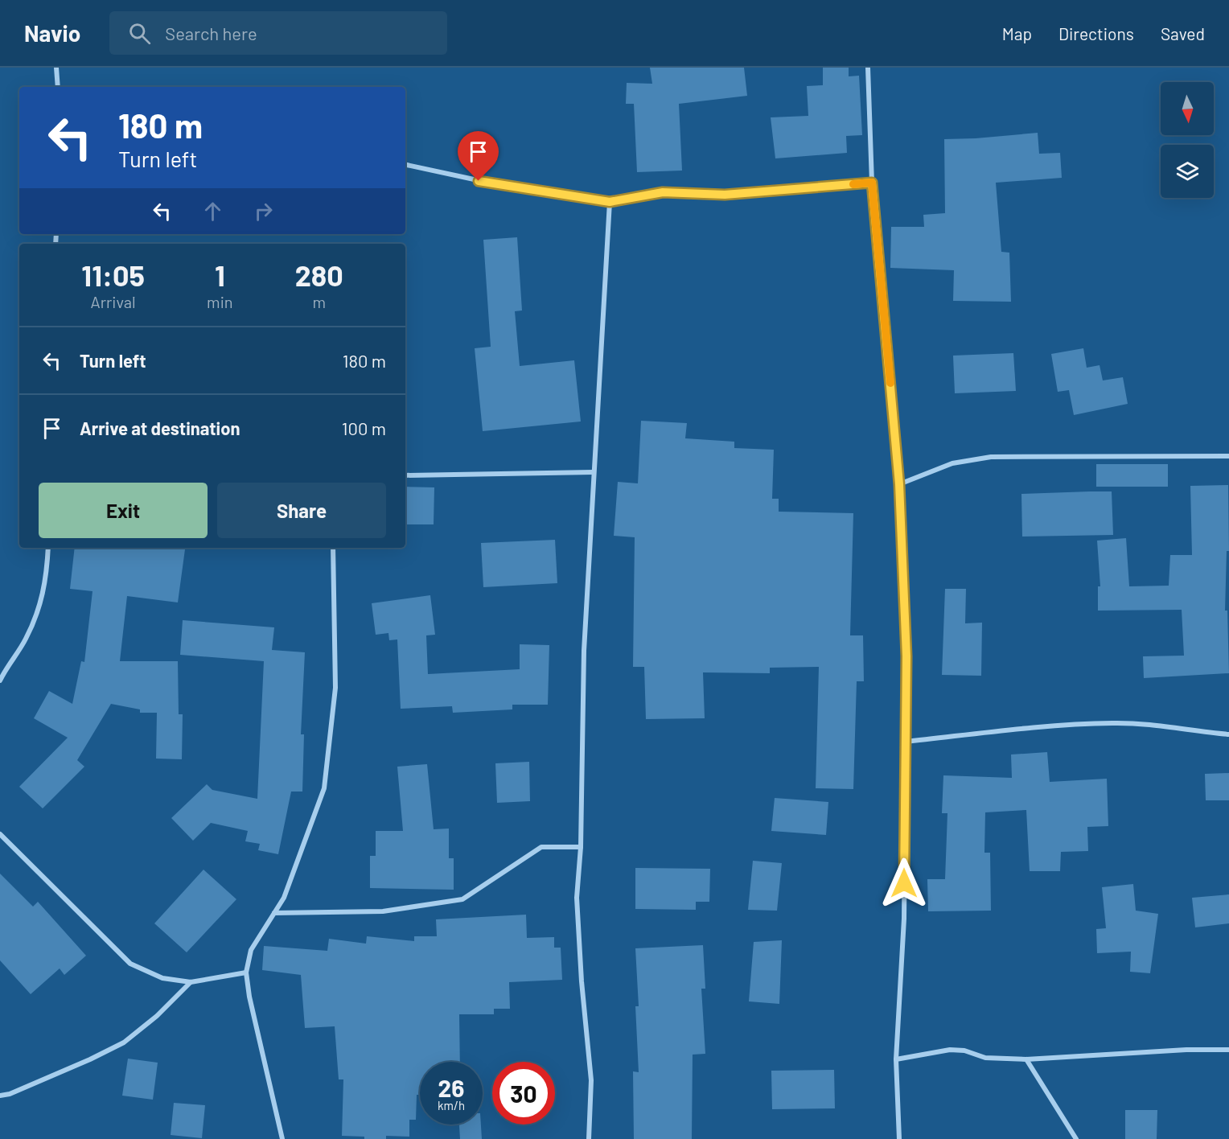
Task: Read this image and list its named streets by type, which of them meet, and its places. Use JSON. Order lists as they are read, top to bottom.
{
  "north": "bottom",
  "page": {
    "header": "Navio",
    "search": "Search here",
    "nav": ["Map", "Directions", "Saved"],
    "turn": ["180 m", "Turn left"],
    "eta": [
      "11:05",
      "Arrival",
      "1",
      "min",
      "280",
      "m"
    ],
    "list": [
      {
        "name": "Turn left",
        "value": "180 m"
      },
      {
        "name": "Arrive at destination",
        "value": "100 m"
      }
    ],
    "buttons": ["Exit", "Share"],
    "speed": "26 km/h",
    "limit": "30"
  }
}
